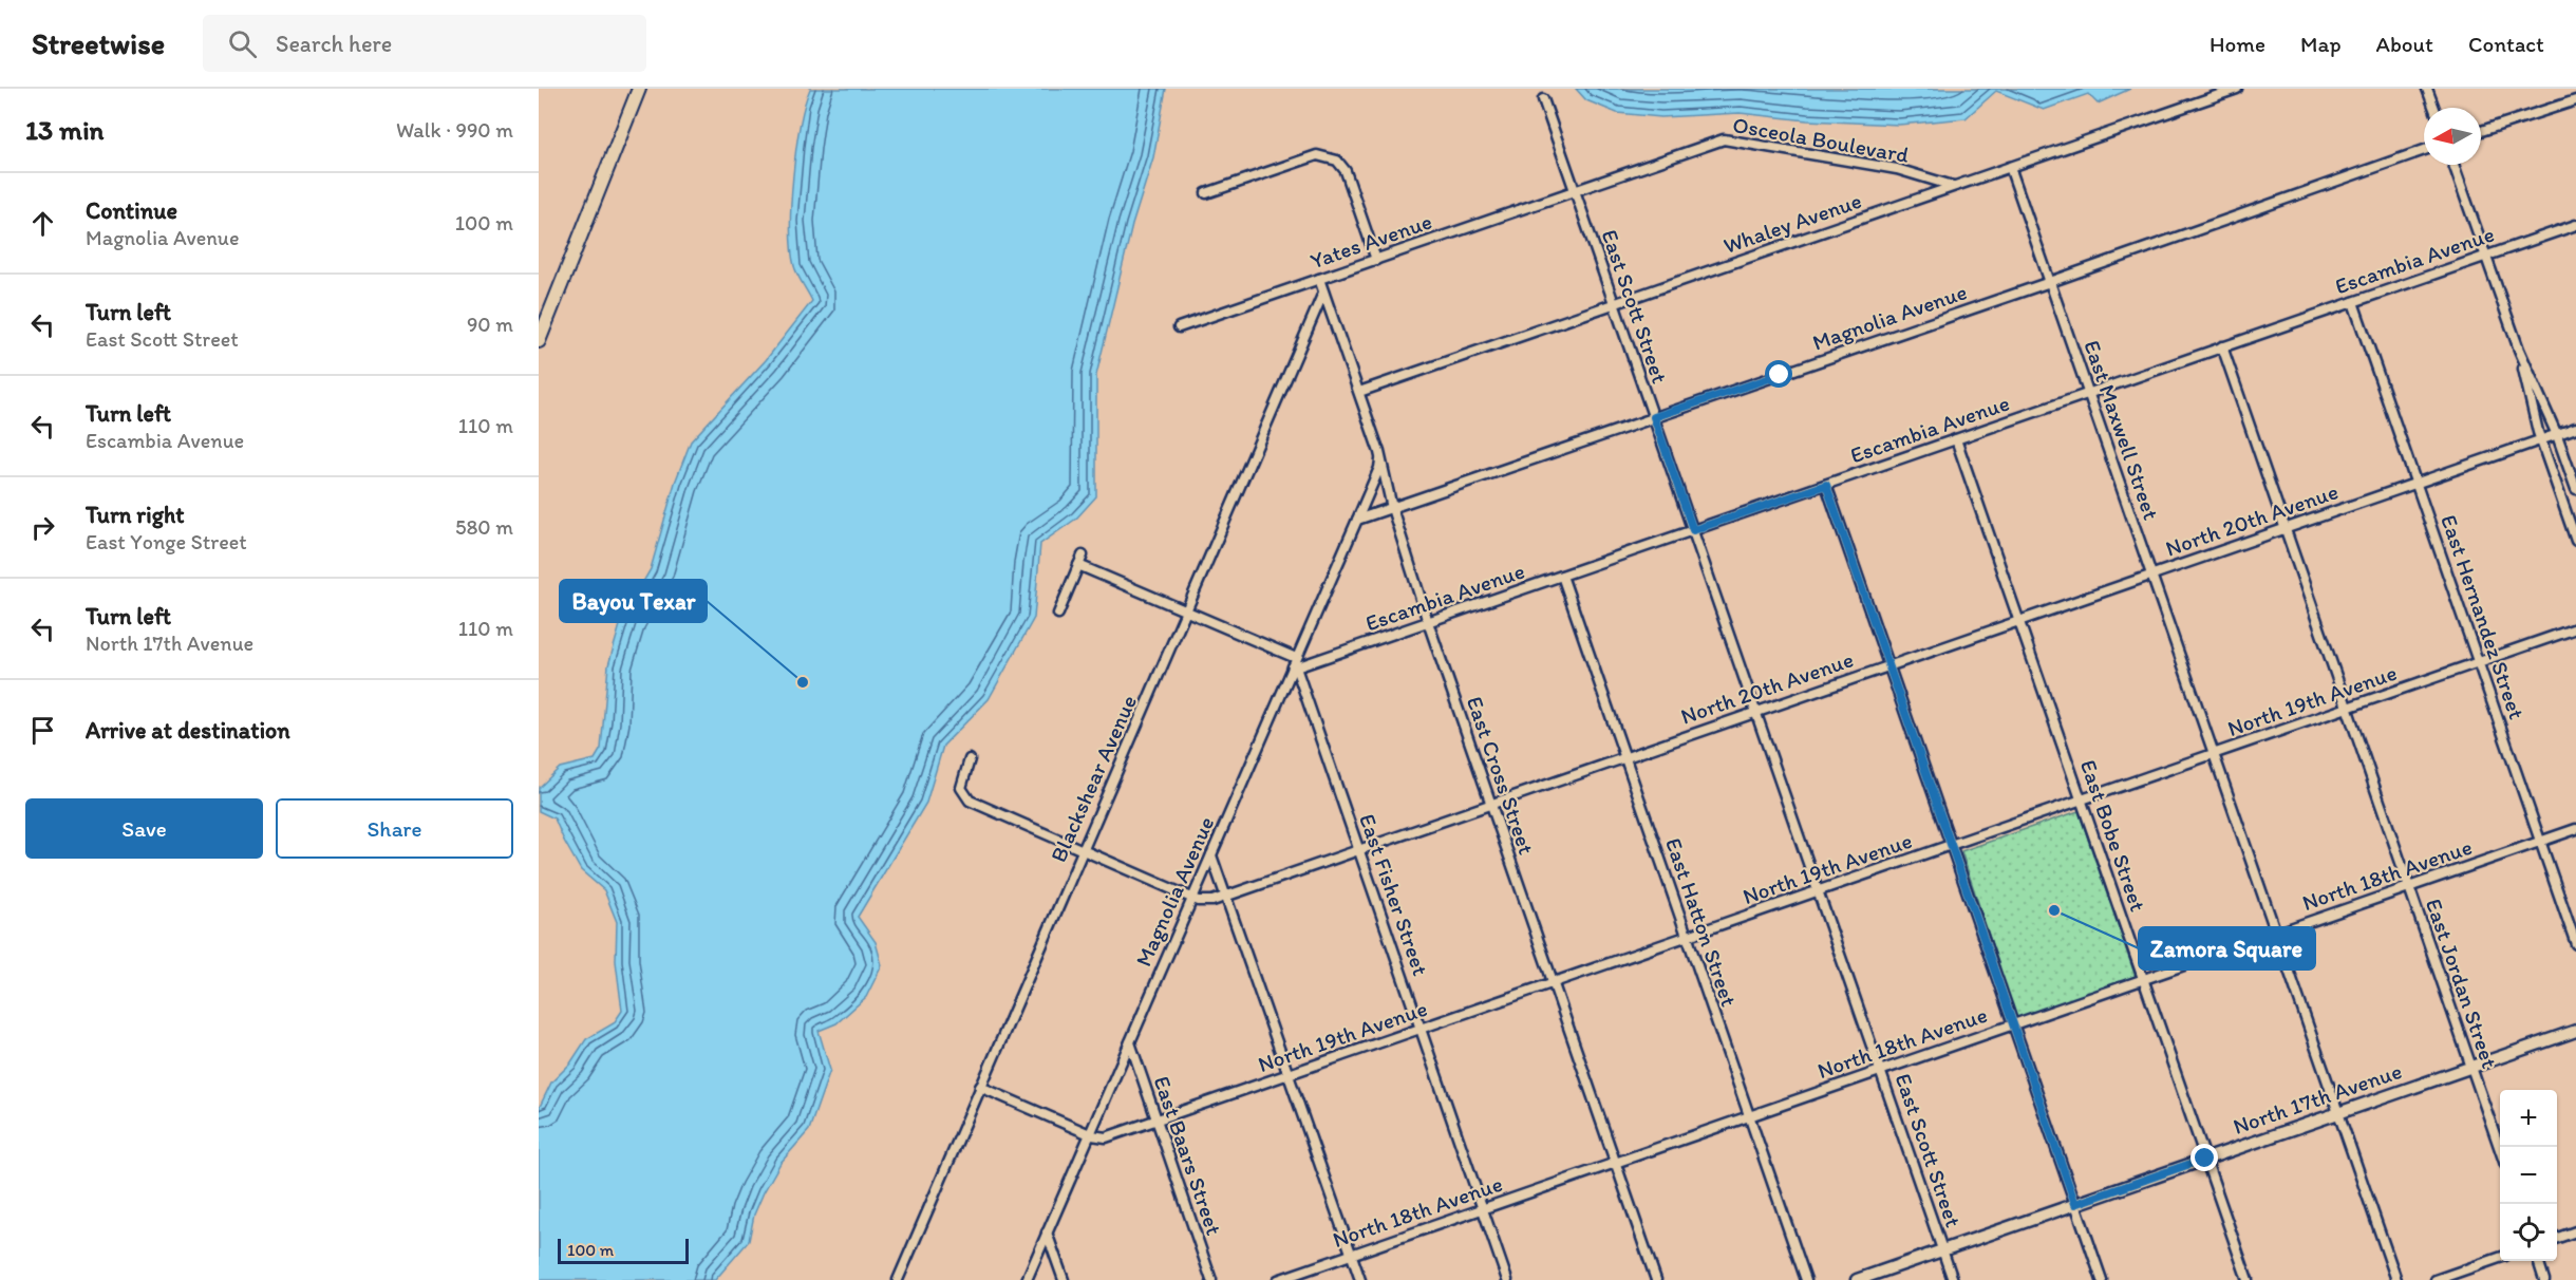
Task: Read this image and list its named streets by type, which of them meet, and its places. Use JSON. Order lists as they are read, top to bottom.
{
  "streets": {
    "street": [
      "Osceola Boulevard",
      "Whaley Avenue",
      "Yates Avenue",
      "Escambia Avenue",
      "East Scott Street",
      "Magnolia Avenue",
      "East Maxwell Street",
      "North 20th Avenue",
      "East Hernandez Street",
      "North 19th Avenue",
      "East Cross Street",
      "Blackshear Avenue",
      "East Bobe Street",
      "North 18th Avenue",
      "East Fisher Street",
      "East Hatton Street",
      "East Jordan Street",
      "North 17th Avenue",
      "East Baars Street"
    ]
  },
  "crossings": [
    ["Osceola Boulevard", "Whaley Avenue"],
    ["Osceola Boulevard", "Yates Avenue"],
    ["Osceola Boulevard", "East Scott Street"],
    ["Whaley Avenue", "East Scott Street"],
    ["Whaley Avenue", "East Maxwell Street"],
    ["Whaley Avenue", "East Cross Street"],
    ["Yates Avenue", "East Scott Street"],
    ["Yates Avenue", "East Cross Street"],
    ["Escambia Avenue", "East Scott Street"],
    ["Escambia Avenue", "Magnolia Avenue"],
    ["Escambia Avenue", "East Maxwell Street"],
    ["Escambia Avenue", "East Hernandez Street"],
    ["Escambia Avenue", "East Cross Street"],
    ["Escambia Avenue", "East Bobe Street"],
    ["Escambia Avenue", "East Fisher Street"],
    ["Escambia Avenue", "East Hatton Street"],
    ["Escambia Avenue", "East Jordan Street"],
    ["East Scott Street", "Magnolia Avenue"],
    ["East Scott Street", "North 20th Avenue"],
    ["East Scott Street", "North 19th Avenue"],
    ["East Scott Street", "North 18th Avenue"],
    ["East Scott Street", "North 17th Avenue"],
    ["Magnolia Avenue", "East Maxwell Street"],
    ["Magnolia Avenue", "North 20th Avenue"],
    ["Magnolia Avenue", "North 19th Avenue"],
    ["Magnolia Avenue", "East Cross Street"],
    ["Magnolia Avenue", "East Fisher Street"],
    ["Magnolia Avenue", "East Baars Street"],
    ["East Maxwell Street", "North 20th Avenue"],
    ["East Maxwell Street", "North 19th Avenue"],
    ["East Maxwell Street", "North 18th Avenue"],
    ["East Maxwell Street", "North 17th Avenue"],
    ["North 20th Avenue", "East Hernandez Street"],
    ["North 20th Avenue", "East Cross Street"],
    ["North 20th Avenue", "Blackshear Avenue"],
    ["North 20th Avenue", "East Bobe Street"],
    ["North 20th Avenue", "East Fisher Street"],
    ["North 20th Avenue", "East Hatton Street"],
    ["North 20th Avenue", "East Jordan Street"],
    ["East Hernandez Street", "North 19th Avenue"],
    ["East Hernandez Street", "North 18th Avenue"],
    ["North 19th Avenue", "East Cross Street"],
    ["North 19th Avenue", "East Bobe Street"],
    ["North 19th Avenue", "East Fisher Street"],
    ["North 19th Avenue", "East Hatton Street"],
    ["North 19th Avenue", "East Jordan Street"],
    ["North 19th Avenue", "East Baars Street"],
    ["East Cross Street", "Blackshear Avenue"],
    ["East Cross Street", "North 18th Avenue"],
    ["East Bobe Street", "North 18th Avenue"],
    ["East Bobe Street", "North 17th Avenue"],
    ["North 18th Avenue", "East Fisher Street"],
    ["North 18th Avenue", "East Hatton Street"],
    ["North 18th Avenue", "East Jordan Street"],
    ["East Jordan Street", "North 17th Avenue"]
  ],
  "places": ["Bayou Texar", "Zamora Square"],
  "scale_bar": "100 m",
  "north": "left",
  "page": {
    "header": "Streetwise",
    "search": "Search here",
    "nav": [
      "Home",
      "Map",
      "About",
      "Contact"
    ],
    "heading": ["13 min", "Walk · 990 m"],
    "list": [
      ["Continue", "Magnolia Avenue", "100 m"],
      ["Turn left", "East Scott Street", "90 m"],
      ["Turn left", "Escambia Avenue", "110 m"],
      ["Turn right", "East Yonge Street", "580 m"],
      ["Turn left", "North 17th Avenue", "110 m"],
      "Arrive at destination"
    ],
    "buttons": ["Save", "Share"],
    "map_buttons": ["+", "−"],
    "scale": "100 m"
  }
}
